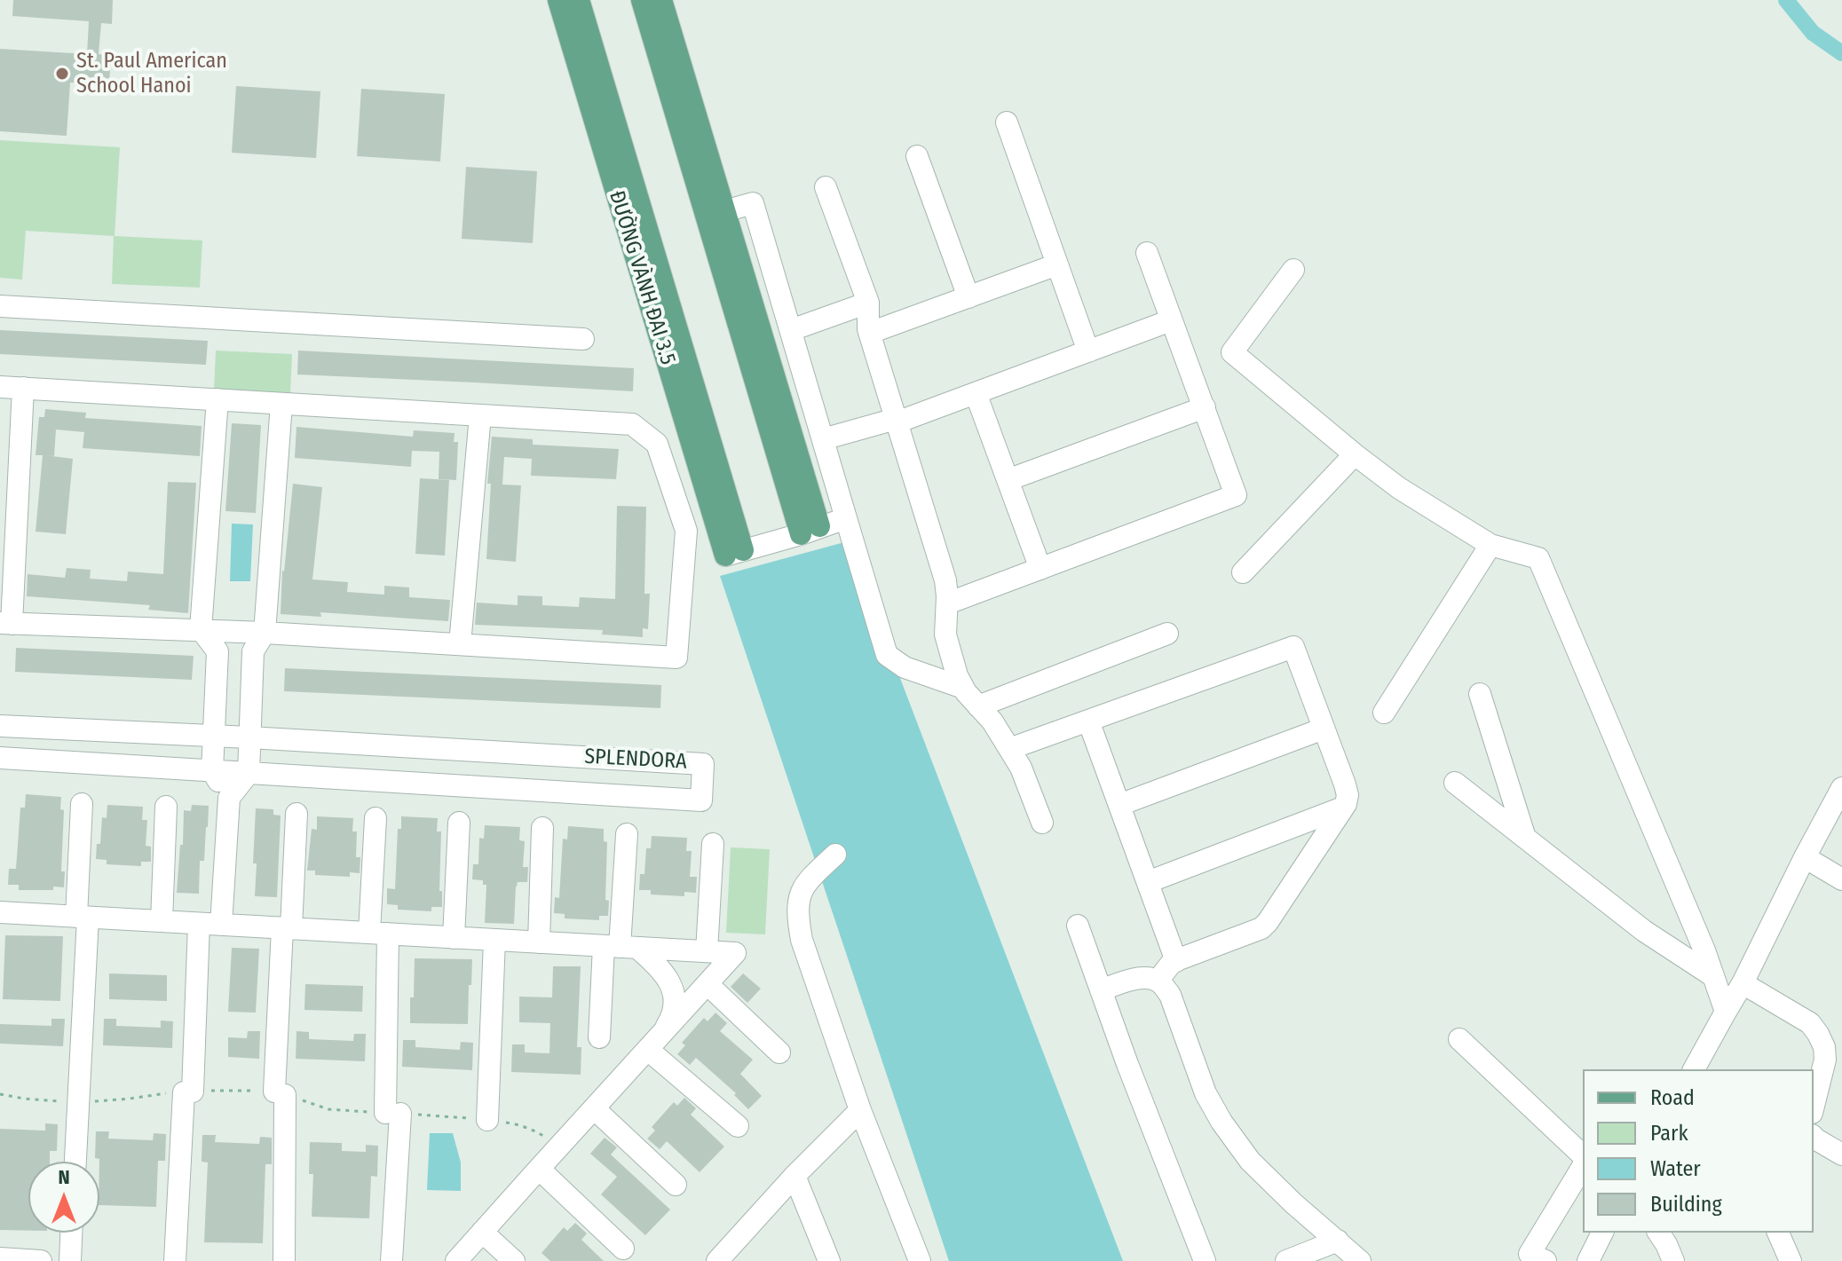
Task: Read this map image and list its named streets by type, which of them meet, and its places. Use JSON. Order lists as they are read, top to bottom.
{
  "streets": {
    "main road": ["ĐƯỜNG VÀNH ĐAI 3.5"],
    "street": ["SPLENDORA"]
  },
  "places": ["St. Paul American School Hanoi"],
  "legend": [
    "Road",
    "Park",
    "Water",
    "Building"
  ],
  "north": "top"
}
